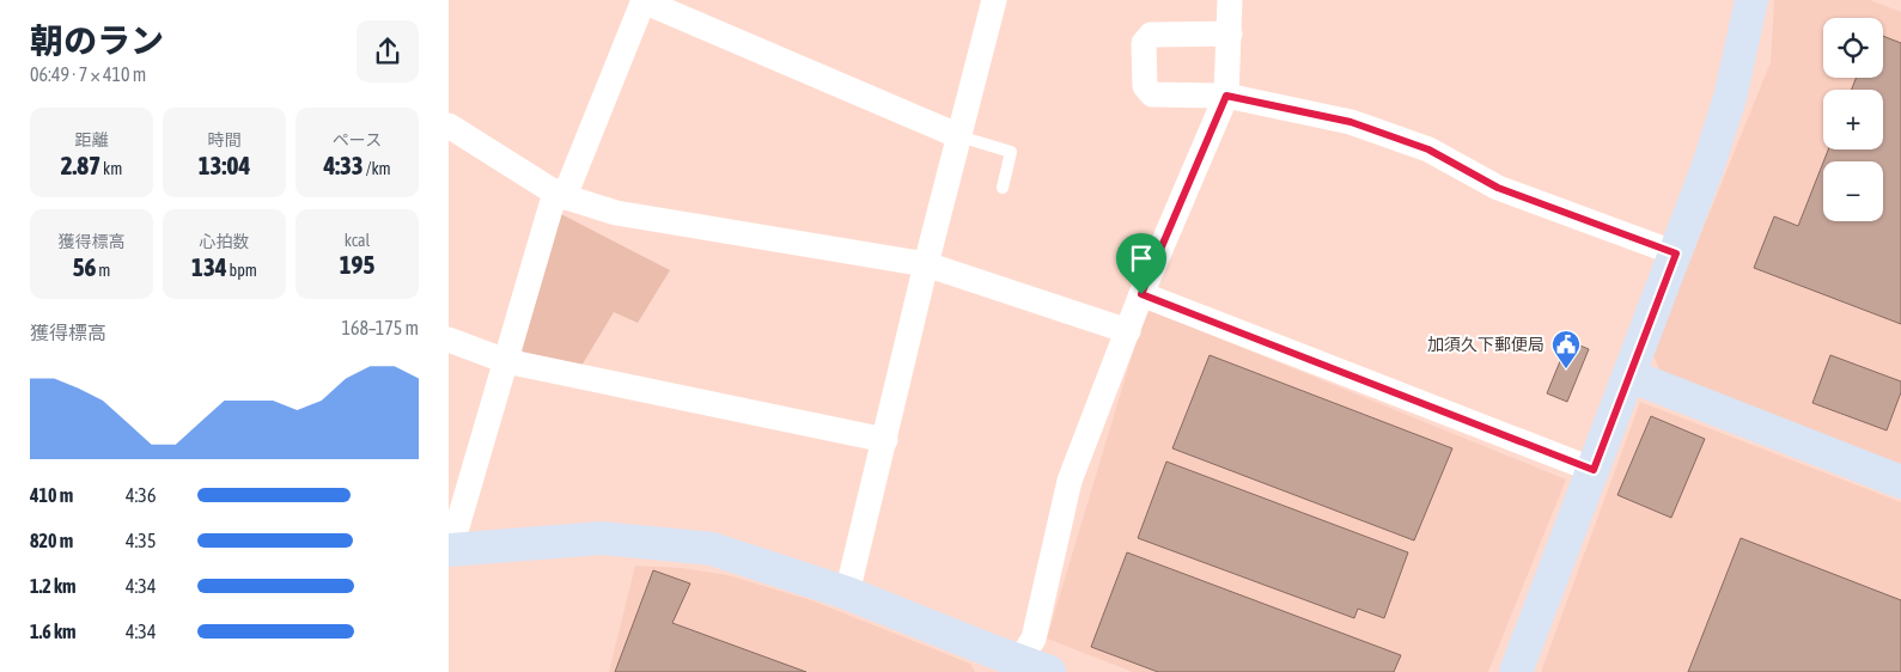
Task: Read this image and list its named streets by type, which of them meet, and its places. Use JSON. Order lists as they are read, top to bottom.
{
  "places": {
    "public building": ["加須久下郵便局"]
  },
  "page": {
    "heading": ["朝のラン", "06:49 · 7 × 410 m"],
    "map_buttons": ["+", "−"],
    "stats": [
      ["距離", "2.87 km"],
      ["時間", "13:04"],
      ["ペース", "4:33 /km"],
      ["獲得標高", "56 m"],
      ["心拍数", "134 bpm"],
      ["kcal", "195"]
    ],
    "chart": ["獲得標高", "168–175 m"],
    "list": [
      {
        "name": "410 m",
        "note": "4:36"
      },
      {
        "name": "820 m",
        "note": "4:35"
      },
      {
        "name": "1.2 km",
        "note": "4:34"
      },
      {
        "name": "1.6 km",
        "note": "4:34"
      }
    ]
  }
}
